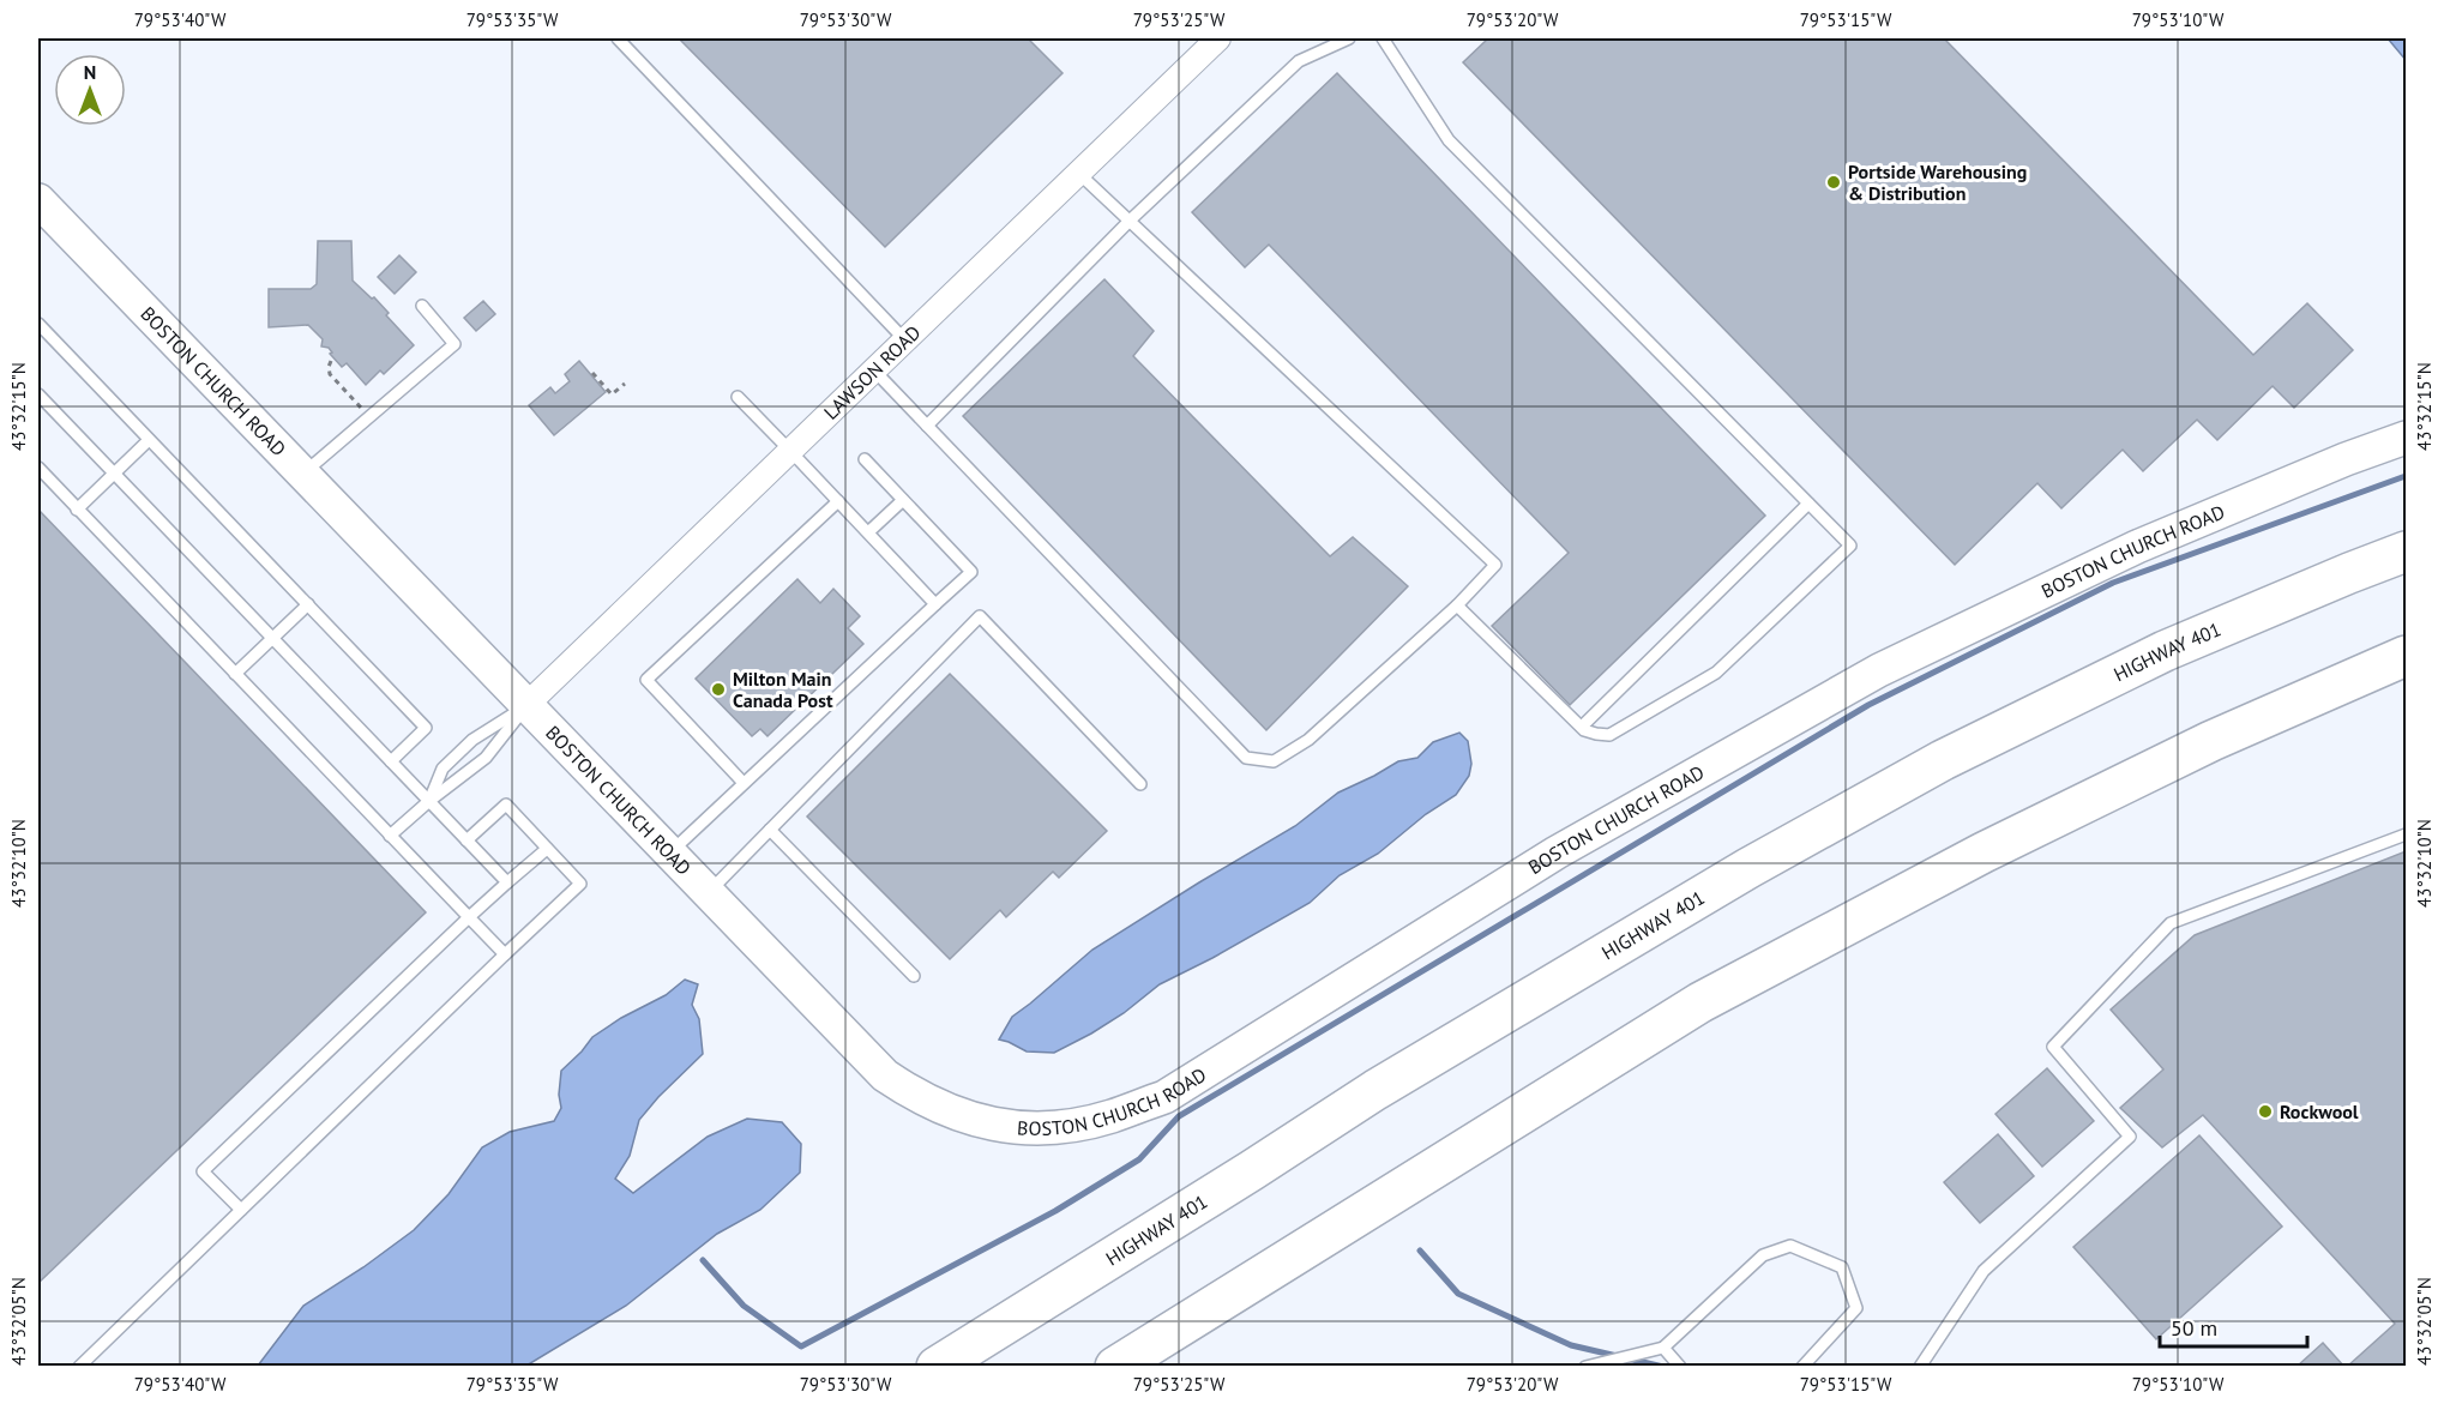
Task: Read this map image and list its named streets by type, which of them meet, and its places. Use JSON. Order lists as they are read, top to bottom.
{
  "streets": {
    "highway": ["HIGHWAY 401"],
    "street": ["LAWSON ROAD", "BOSTON CHURCH ROAD"]
  },
  "crossings": [
    ["LAWSON ROAD", "BOSTON CHURCH ROAD"]
  ],
  "places": ["Portside Warehousing & Distribution", "Milton Main Canada Post", "Rockwool"],
  "scale_bar": "50 m",
  "north": "top",
  "coordinates": [
    "79°53'40\"W",
    "79°53'35\"W",
    "79°53'30\"W",
    "79°53'25\"W",
    "79°53'20\"W",
    "79°53'15\"W",
    "79°53'10\"W",
    "43°32'15\"N",
    "43°32'10\"N",
    "43°32'05\"N"
  ]
}
